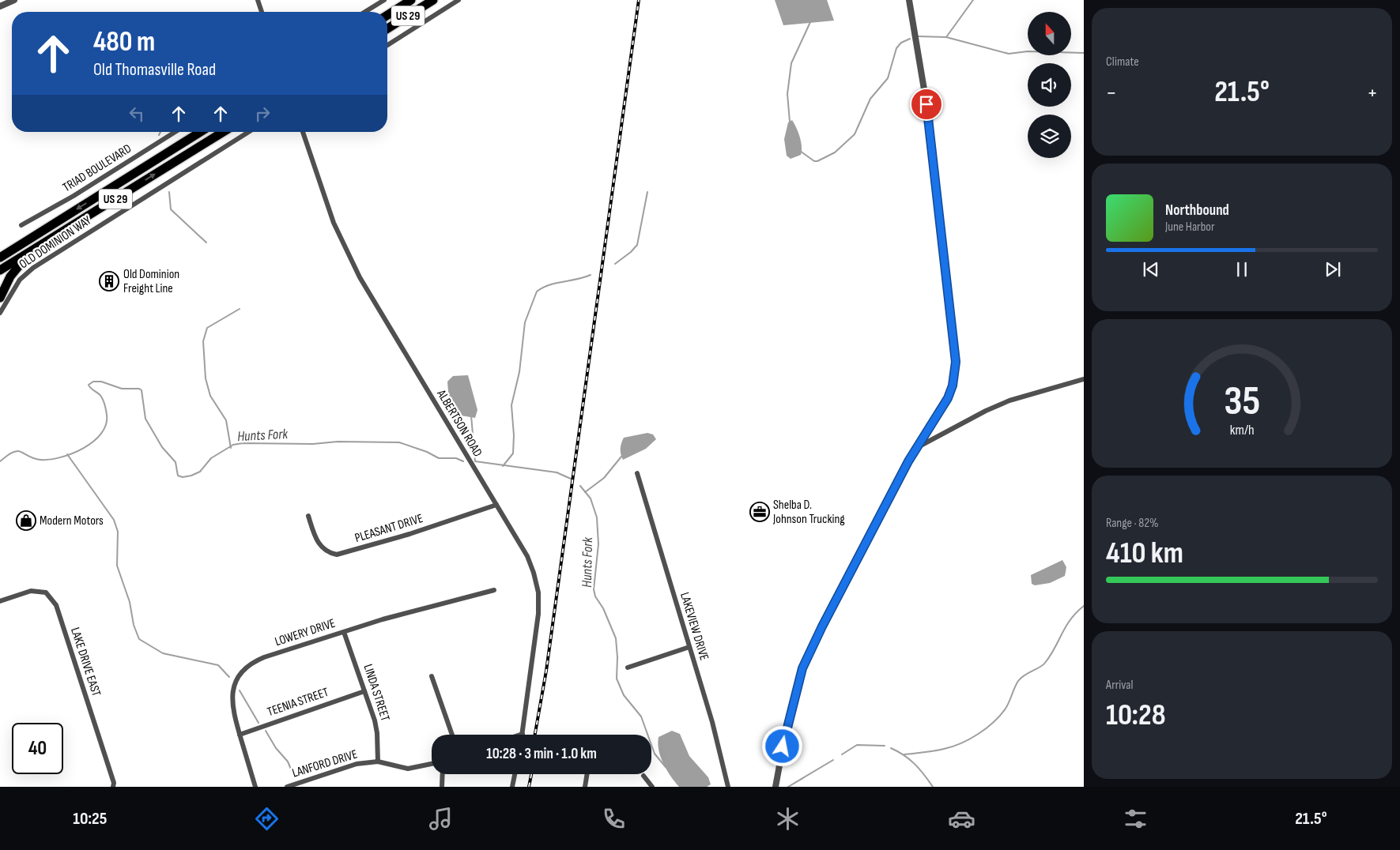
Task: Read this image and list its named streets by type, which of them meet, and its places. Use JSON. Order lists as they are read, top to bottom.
{
  "streets": {
    "highway": ["US 29"],
    "street": [
      "TRIAD BOULEVARD",
      "OLD DOMINION WAY",
      "ALBERTSON ROAD",
      "PLEASANT DRIVE",
      "LAKEVIEW DRIVE",
      "LOWERY DRIVE",
      "LAKE DRIVE EAST",
      "LINDA STREET",
      "TEENIA STREET",
      "LANFORD DRIVE"
    ]
  },
  "crossings": [
    ["ALBERTSON ROAD", "PLEASANT DRIVE"],
    ["LOWERY DRIVE", "LINDA STREET"],
    ["LOWERY DRIVE", "TEENIA STREET"],
    ["LINDA STREET", "TEENIA STREET"],
    ["LINDA STREET", "LANFORD DRIVE"]
  ],
  "water": ["Hunts Fork"],
  "places": {
    "building": ["Old Dominion Freight Line"],
    "office": ["Shelba D. Johnson Trucking"],
    "shop": ["Modern Motors"]
  },
  "north": "top",
  "page": {
    "tile": [
      "Climate",
      ["Range · 82%", "410 km"],
      ["Arrival", "10:28"]
    ],
    "turn": ["480 m", "Old Thomasville Road"],
    "heat": ["−", "21.5°", "+"],
    "song": ["Northbound", "June Harbor"],
    "limit": "40",
    "trip": "10:28 · 3 min · 1.0 km",
    "tabs": ["10:25", "21.5°"],
    "gauge": ["35", "km/h"]
  }
}
